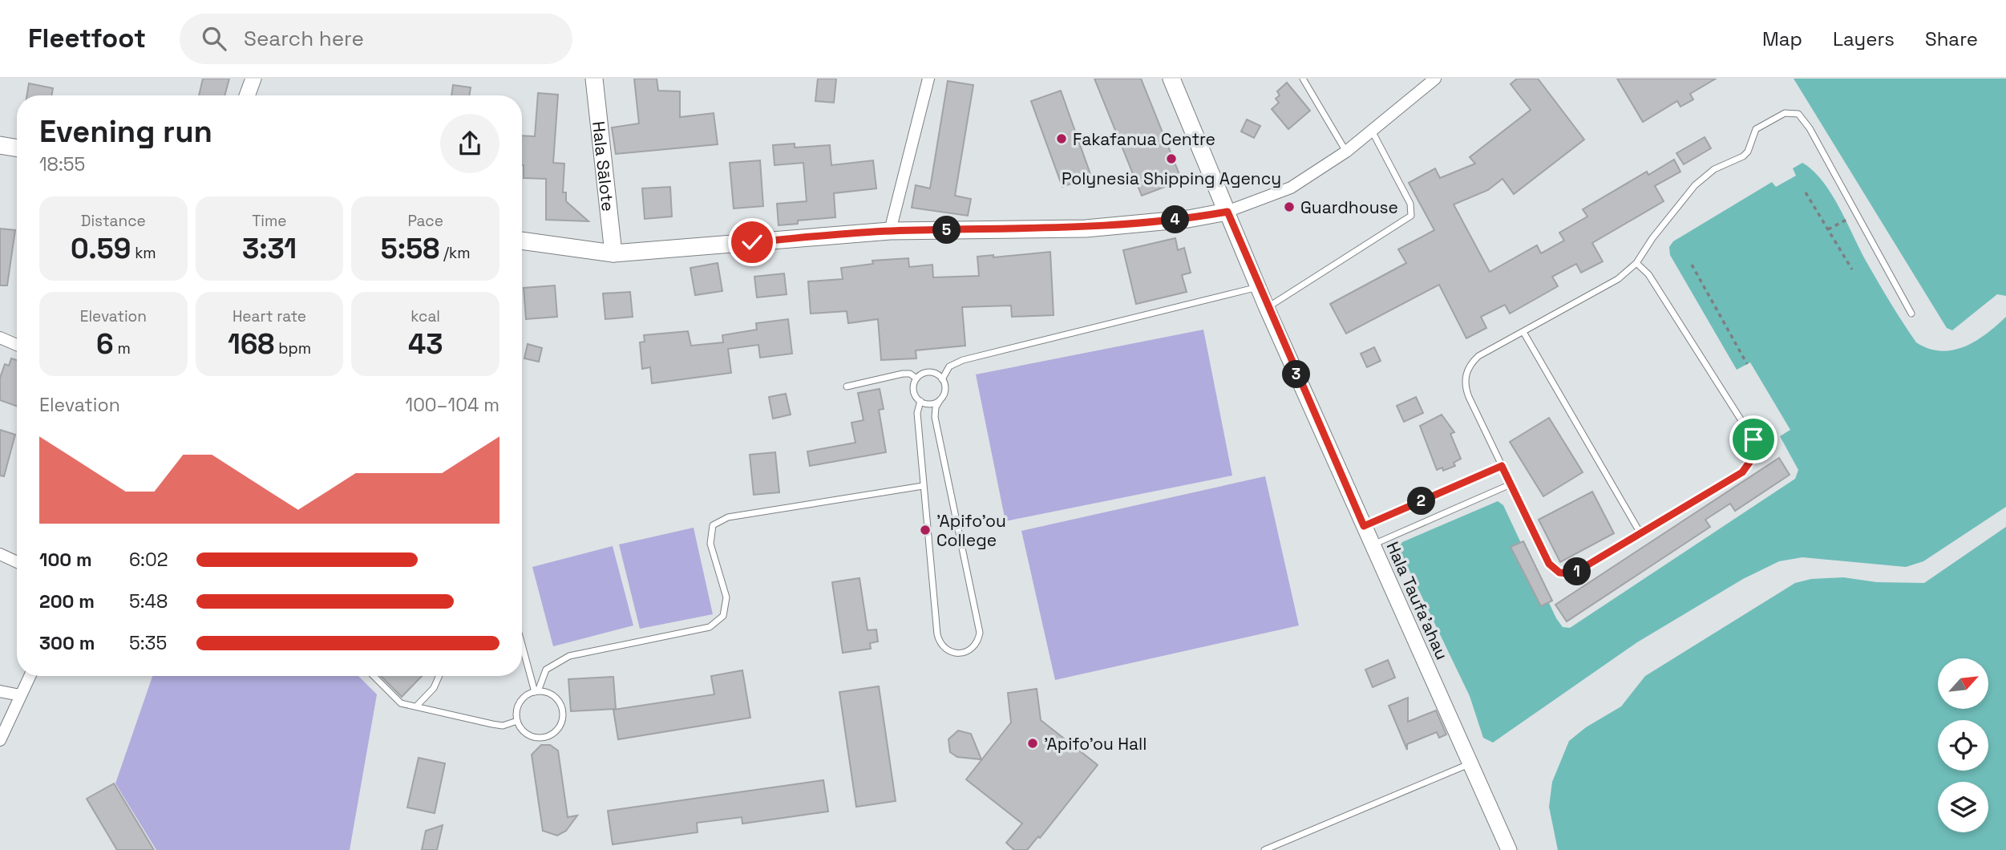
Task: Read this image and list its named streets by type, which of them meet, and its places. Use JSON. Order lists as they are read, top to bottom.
{
  "streets": {
    "main road": ["Hala Sālote"],
    "street": ["Hala Taufa'ahau"]
  },
  "places": [
    "Fakafanua Centre",
    "Polynesia Shipping Agency",
    "Guardhouse",
    "'Apifo'ou College",
    "'Apifo'ou Hall"
  ],
  "north": "top right",
  "page": {
    "header": "Fleetfoot",
    "search": "Search here",
    "nav": ["Map", "Layers", "Share"],
    "heading": ["Evening run", "18:55"],
    "stats": [
      ["Distance", "0.59 km"],
      ["Time", "3:31"],
      ["Pace", "5:58 /km"],
      ["Elevation", "6 m"],
      ["Heart rate", "168 bpm"],
      ["kcal", "43"]
    ],
    "pins": [
      "4",
      "5",
      "3",
      "2",
      "1"
    ],
    "chart": ["Elevation", "100–104 m"],
    "list": [
      {
        "name": "100 m",
        "note": "6:02"
      },
      {
        "name": "200 m",
        "note": "5:48"
      },
      {
        "name": "300 m",
        "note": "5:35"
      }
    ]
  }
}
